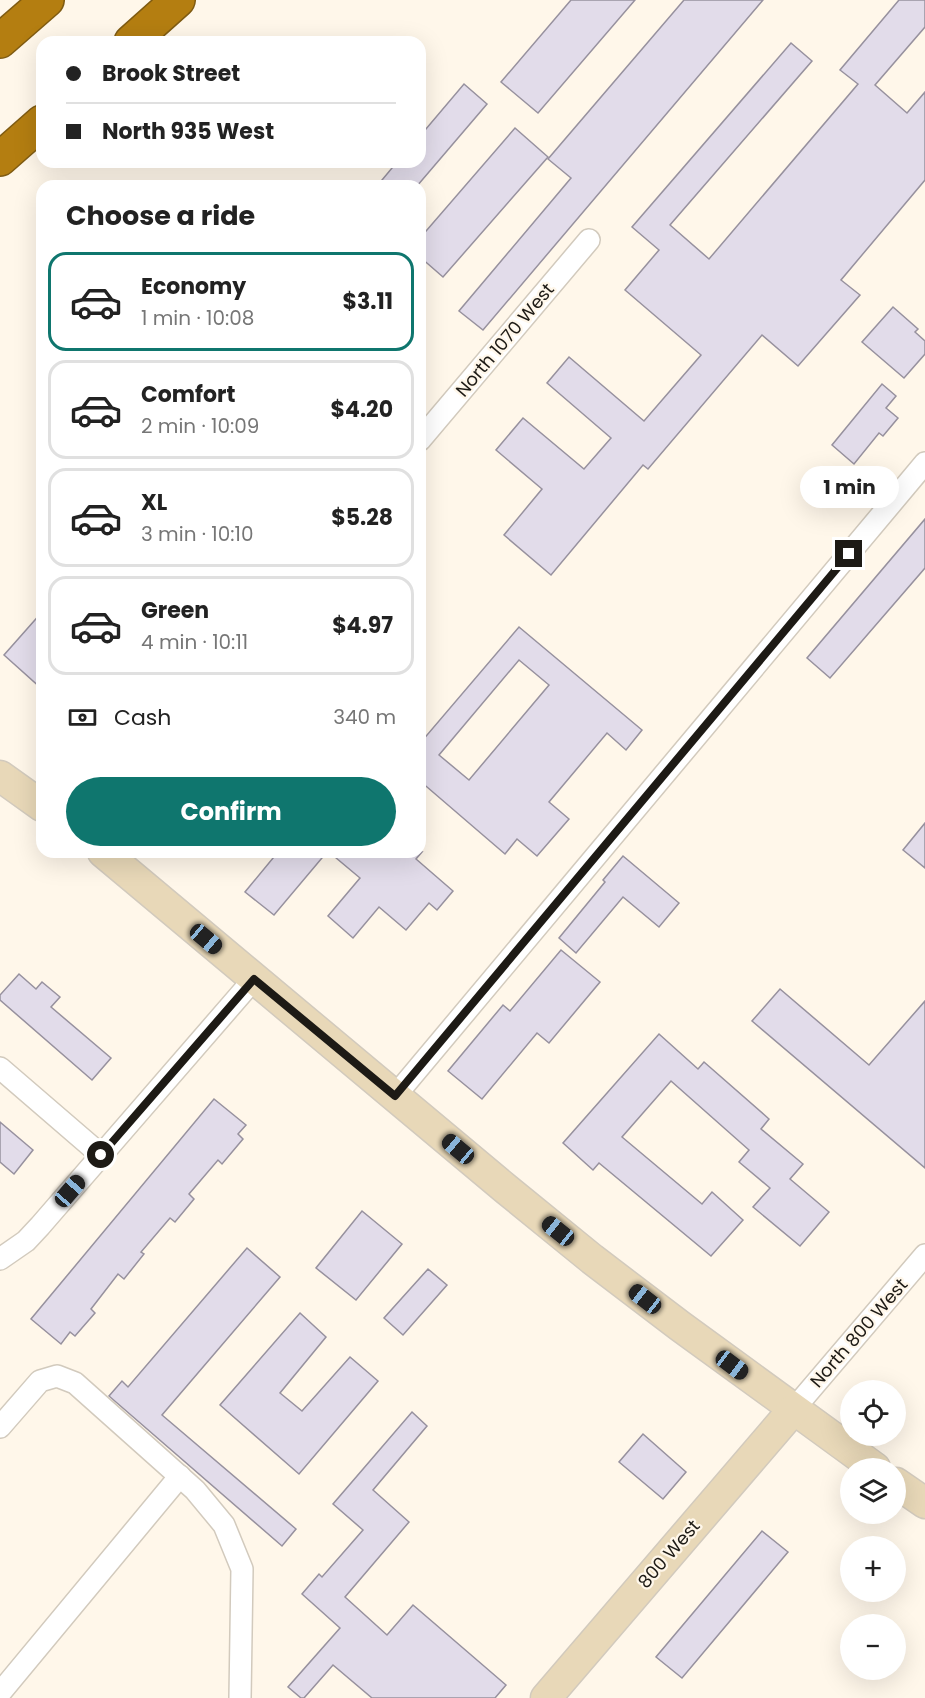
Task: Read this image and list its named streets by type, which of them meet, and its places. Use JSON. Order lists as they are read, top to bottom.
{
  "streets": {
    "street": ["North 1070 West", "North 800 West", "800 West"]
  },
  "crossings": [
    ["North 800 West", "800 West"]
  ],
  "page": {
    "banner": ["Brook Street", "North 935 West"],
    "heading": "Choose a ride",
    "list": [
      {
        "name": "Economy",
        "note": "1 min · 10:08",
        "value": "$3.11"
      },
      {
        "name": "Comfort",
        "note": "2 min · 10:09",
        "value": "$4.20"
      },
      {
        "name": "XL",
        "note": "3 min · 10:10",
        "value": "$5.28"
      },
      {
        "name": "Green",
        "note": "4 min · 10:11",
        "value": "$4.97"
      }
    ],
    "bubble": "1 min",
    "pay": ["Cash", "340 m"],
    "buttons": "Confirm",
    "map_buttons": ["+", "−"]
  }
}
